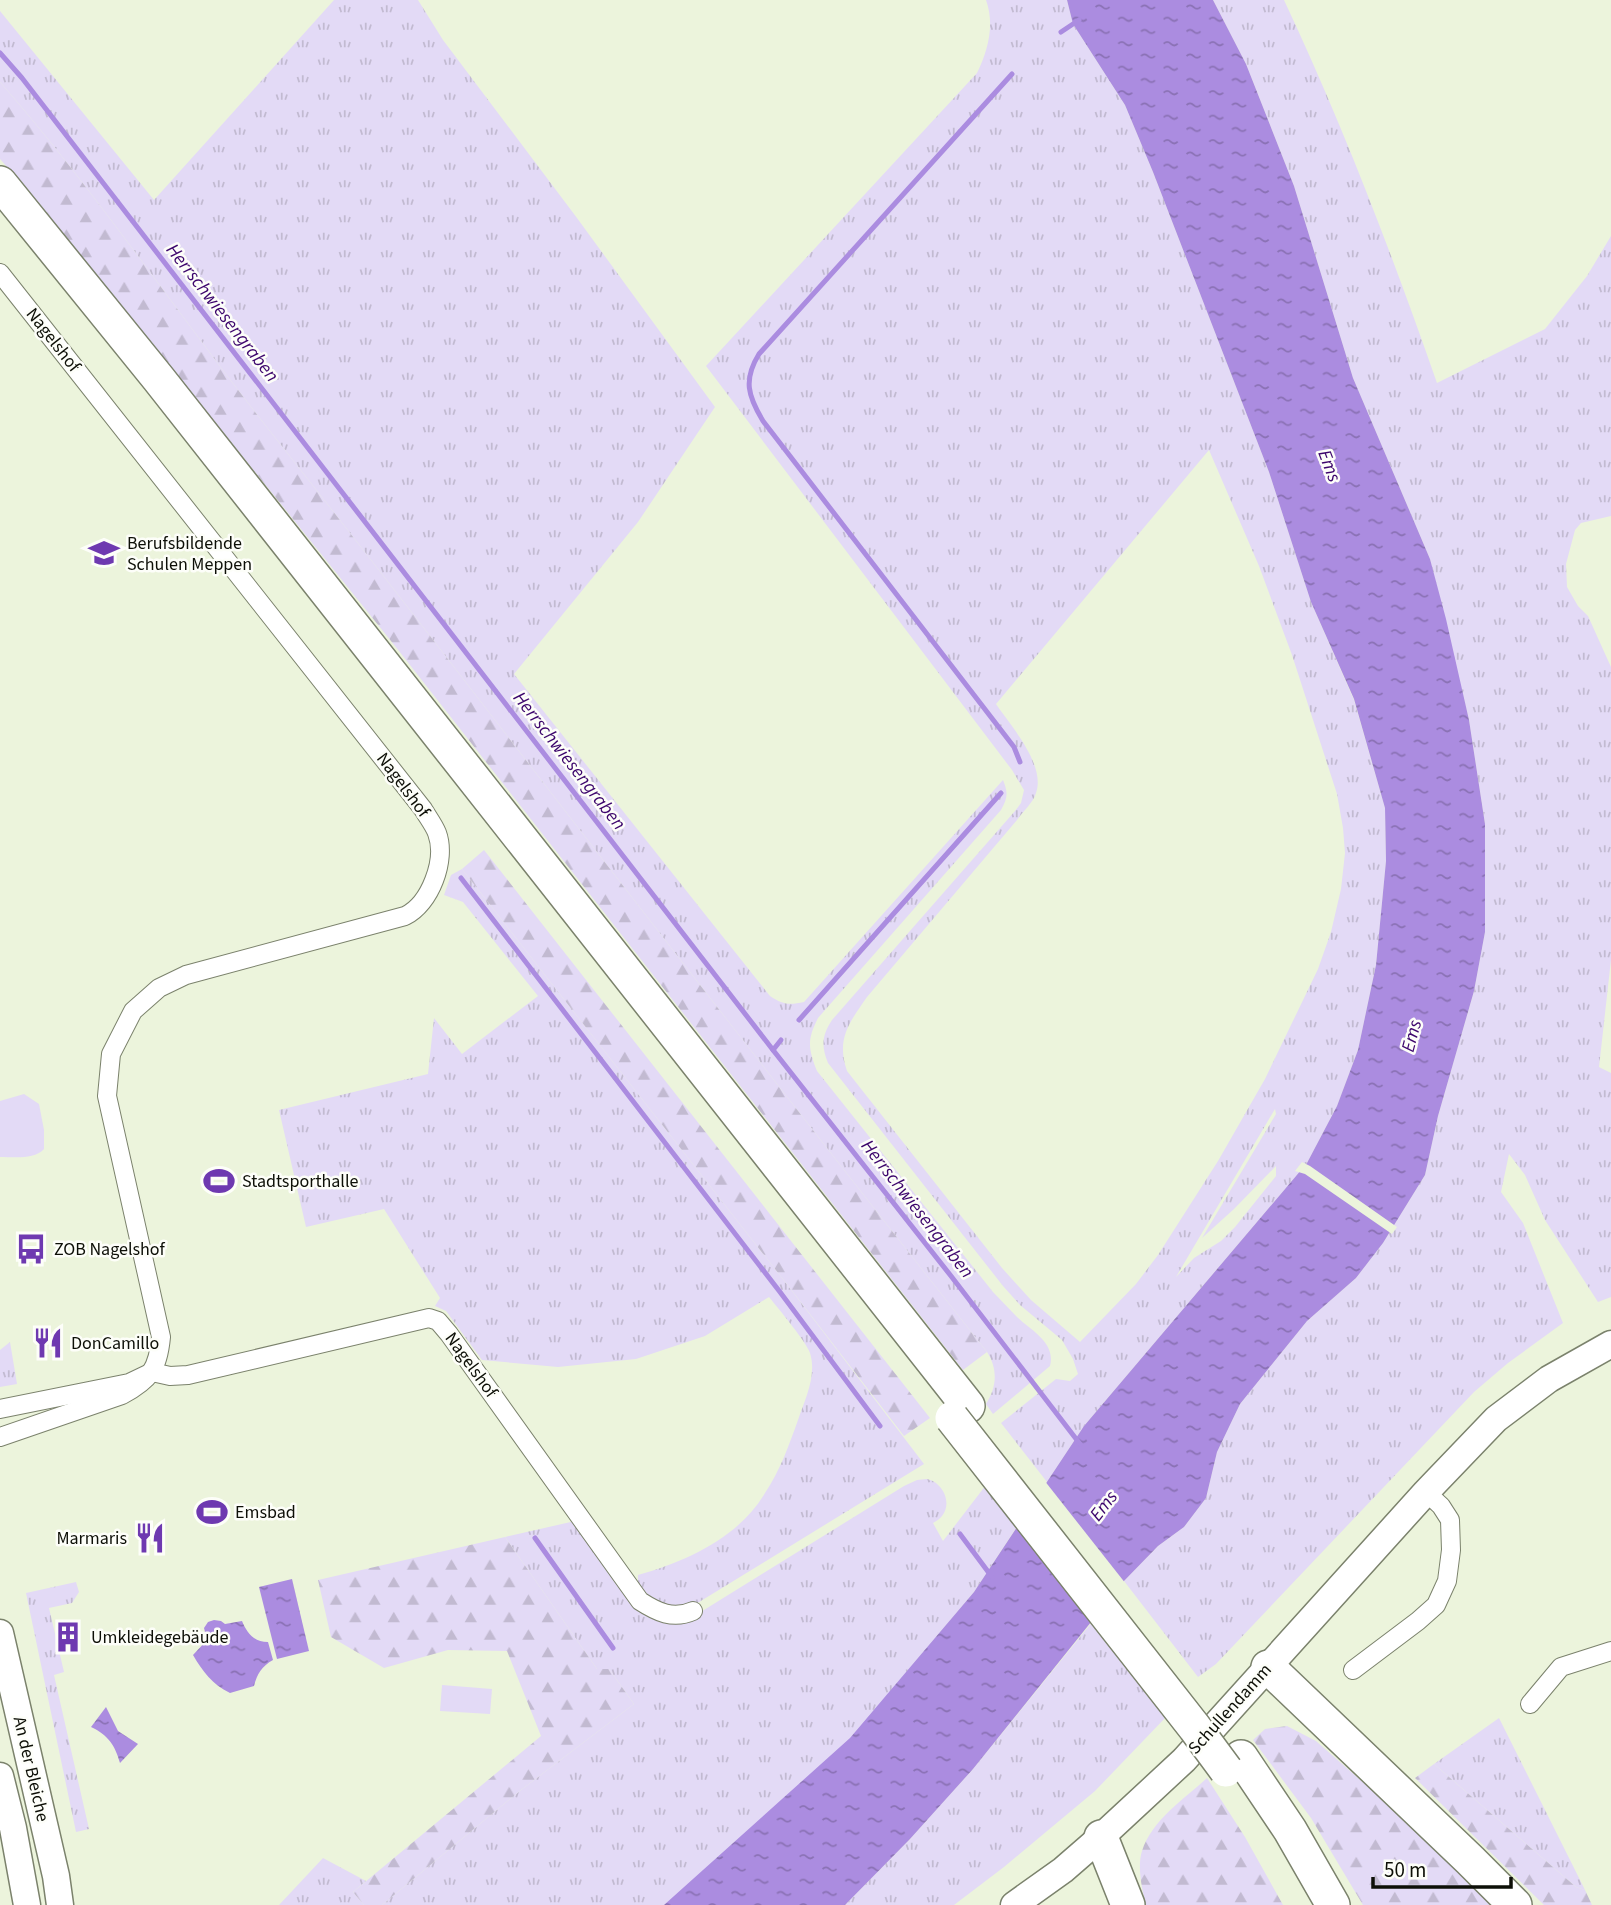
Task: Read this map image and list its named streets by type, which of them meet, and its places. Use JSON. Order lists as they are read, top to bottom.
{
  "streets": {
    "main road": ["Schullendamm", "An der Bleiche"],
    "street": ["Nagelshof"]
  },
  "water": ["Herrschwiesengraben", "Ems"],
  "places": {
    "school or university": ["Berufsbildende Schulen Meppen"],
    "sports": ["Stadtsporthalle", "Emsbad"],
    "bus stop": ["ZOB Nagelshof"],
    "restaurant": ["DonCamillo", "Marmaris"],
    "building": ["Umkleidegebäude"]
  },
  "scale_bar": "50 m"
}
